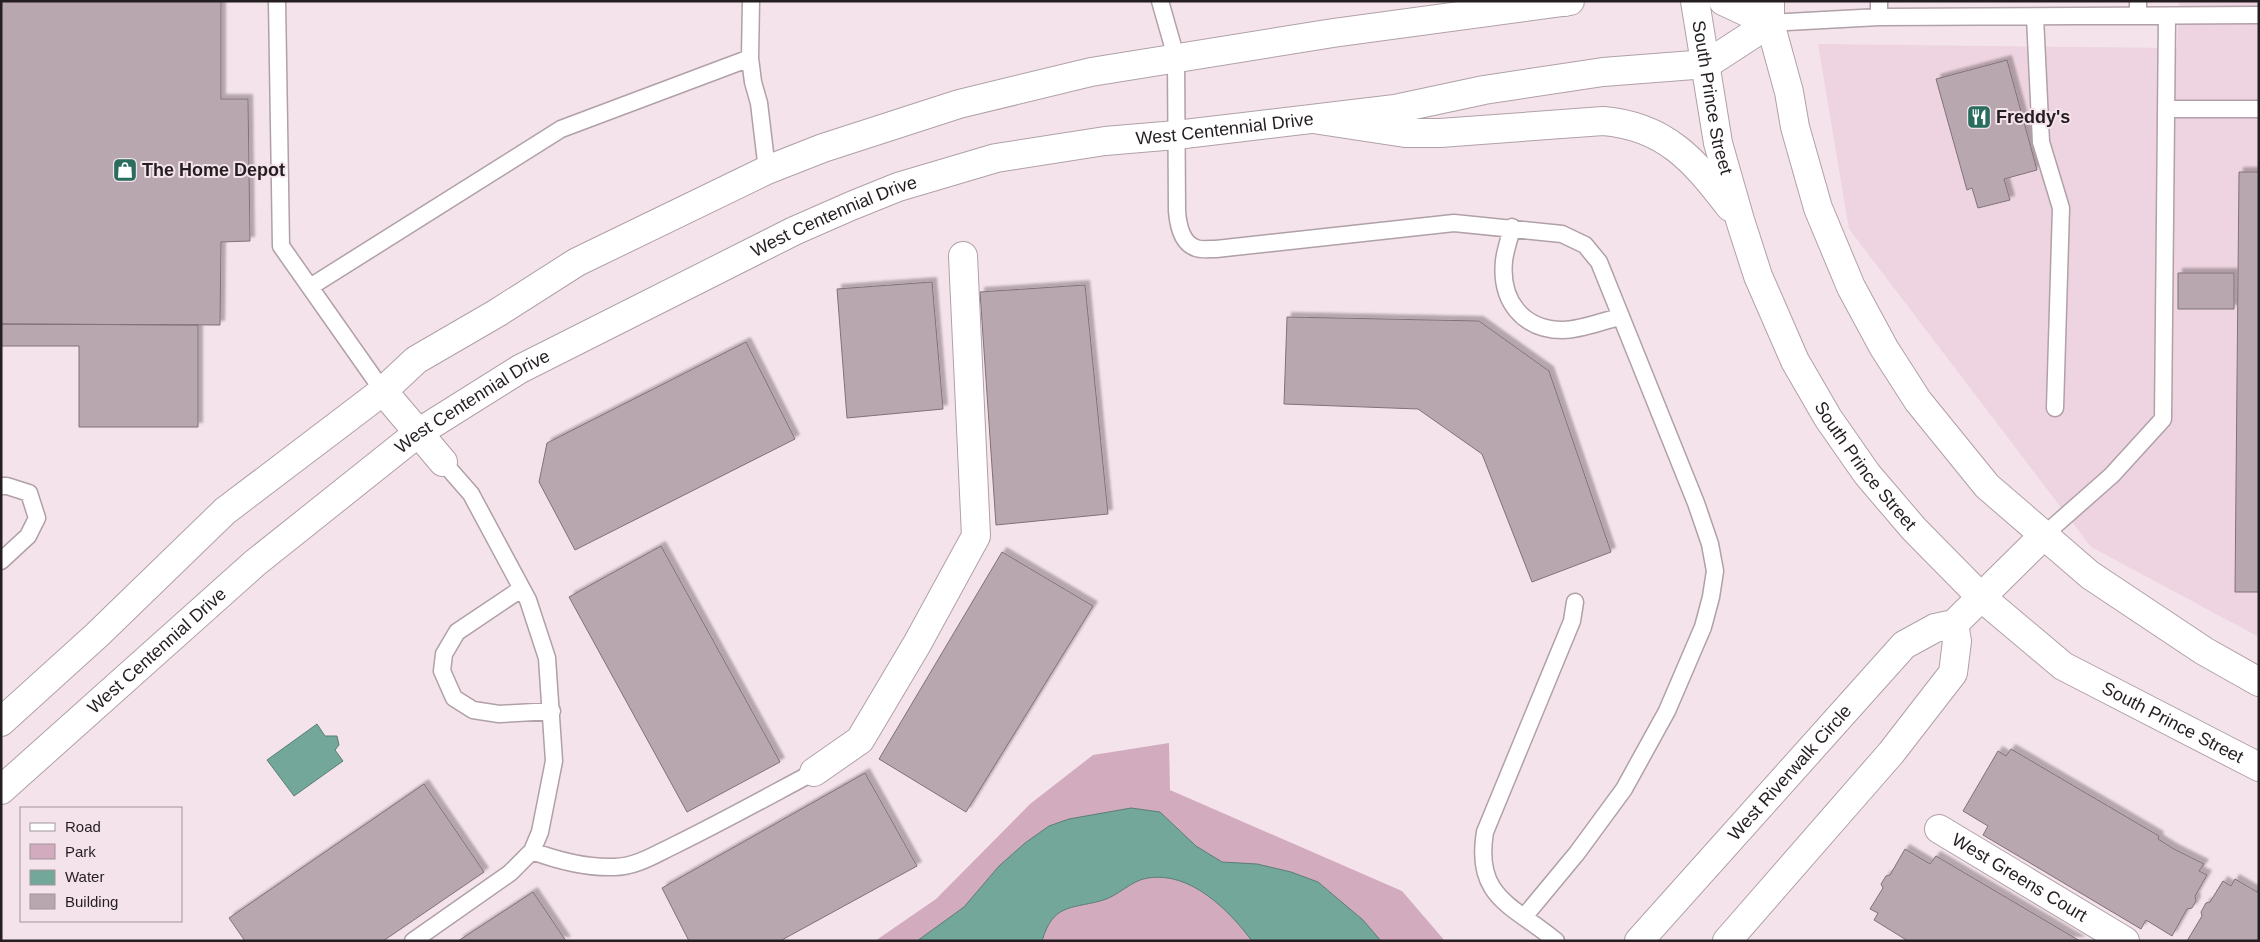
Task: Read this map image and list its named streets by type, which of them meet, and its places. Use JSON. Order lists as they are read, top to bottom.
{
  "streets": {
    "street": [
      "South Prince Street",
      "West Centennial Drive",
      "West Riverwalk Circle",
      "West Greens Court"
    ]
  },
  "crossings": [
    ["South Prince Street", "West Centennial Drive"],
    ["South Prince Street", "West Riverwalk Circle"]
  ],
  "places": {
    "restaurant": ["Freddy's"],
    "shop": ["The Home Depot"]
  },
  "legend": [
    "Road",
    "Park",
    "Water",
    "Building"
  ]
}
